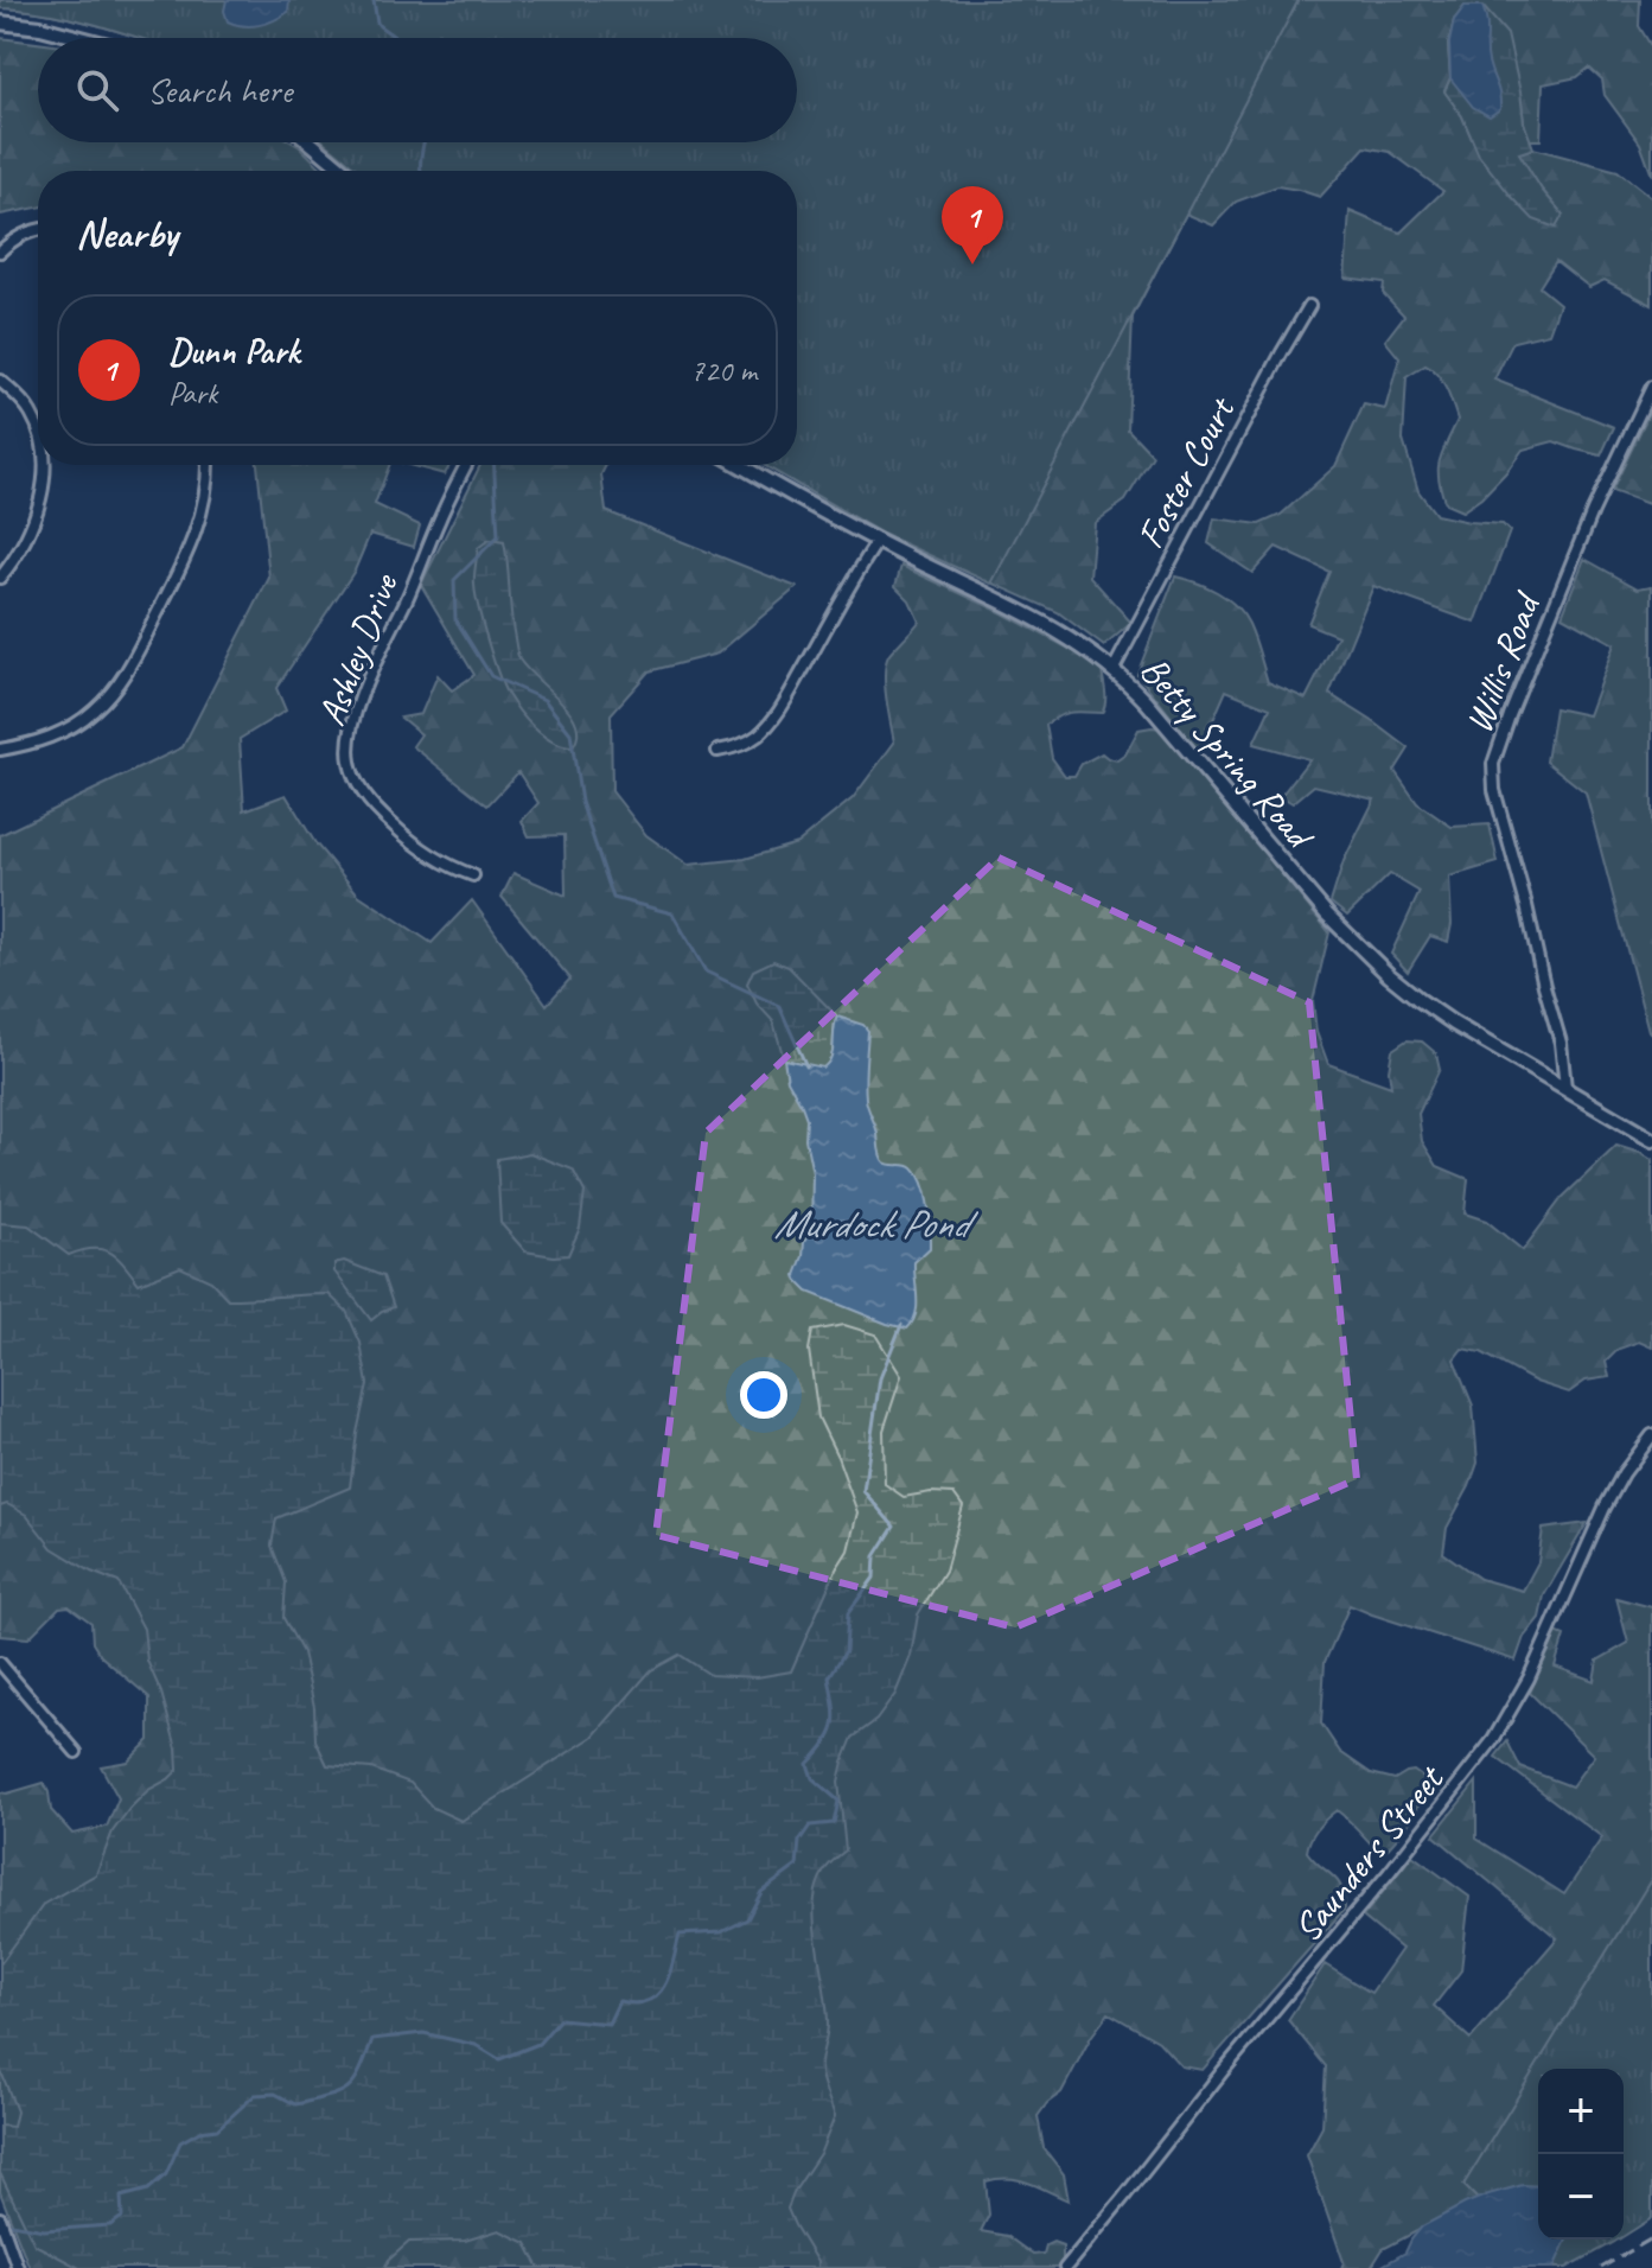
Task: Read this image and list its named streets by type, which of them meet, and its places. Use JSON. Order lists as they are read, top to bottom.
{
  "streets": {
    "street": [
      "Foster Court",
      "Ashley Drive",
      "Willis Road",
      "Betty Spring Road",
      "Saunders Street"
    ]
  },
  "crossings": [
    ["Foster Court", "Betty Spring Road"],
    ["Willis Road", "Betty Spring Road"]
  ],
  "water": ["Murdock Pond"],
  "page": {
    "search": "Search here",
    "heading": "Nearby",
    "pins": "1",
    "list": [
      {
        "mark": "1",
        "name": "Dunn Park",
        "note": "Park",
        "value": "720 m"
      }
    ],
    "map_buttons": ["+", "−"]
  }
}
